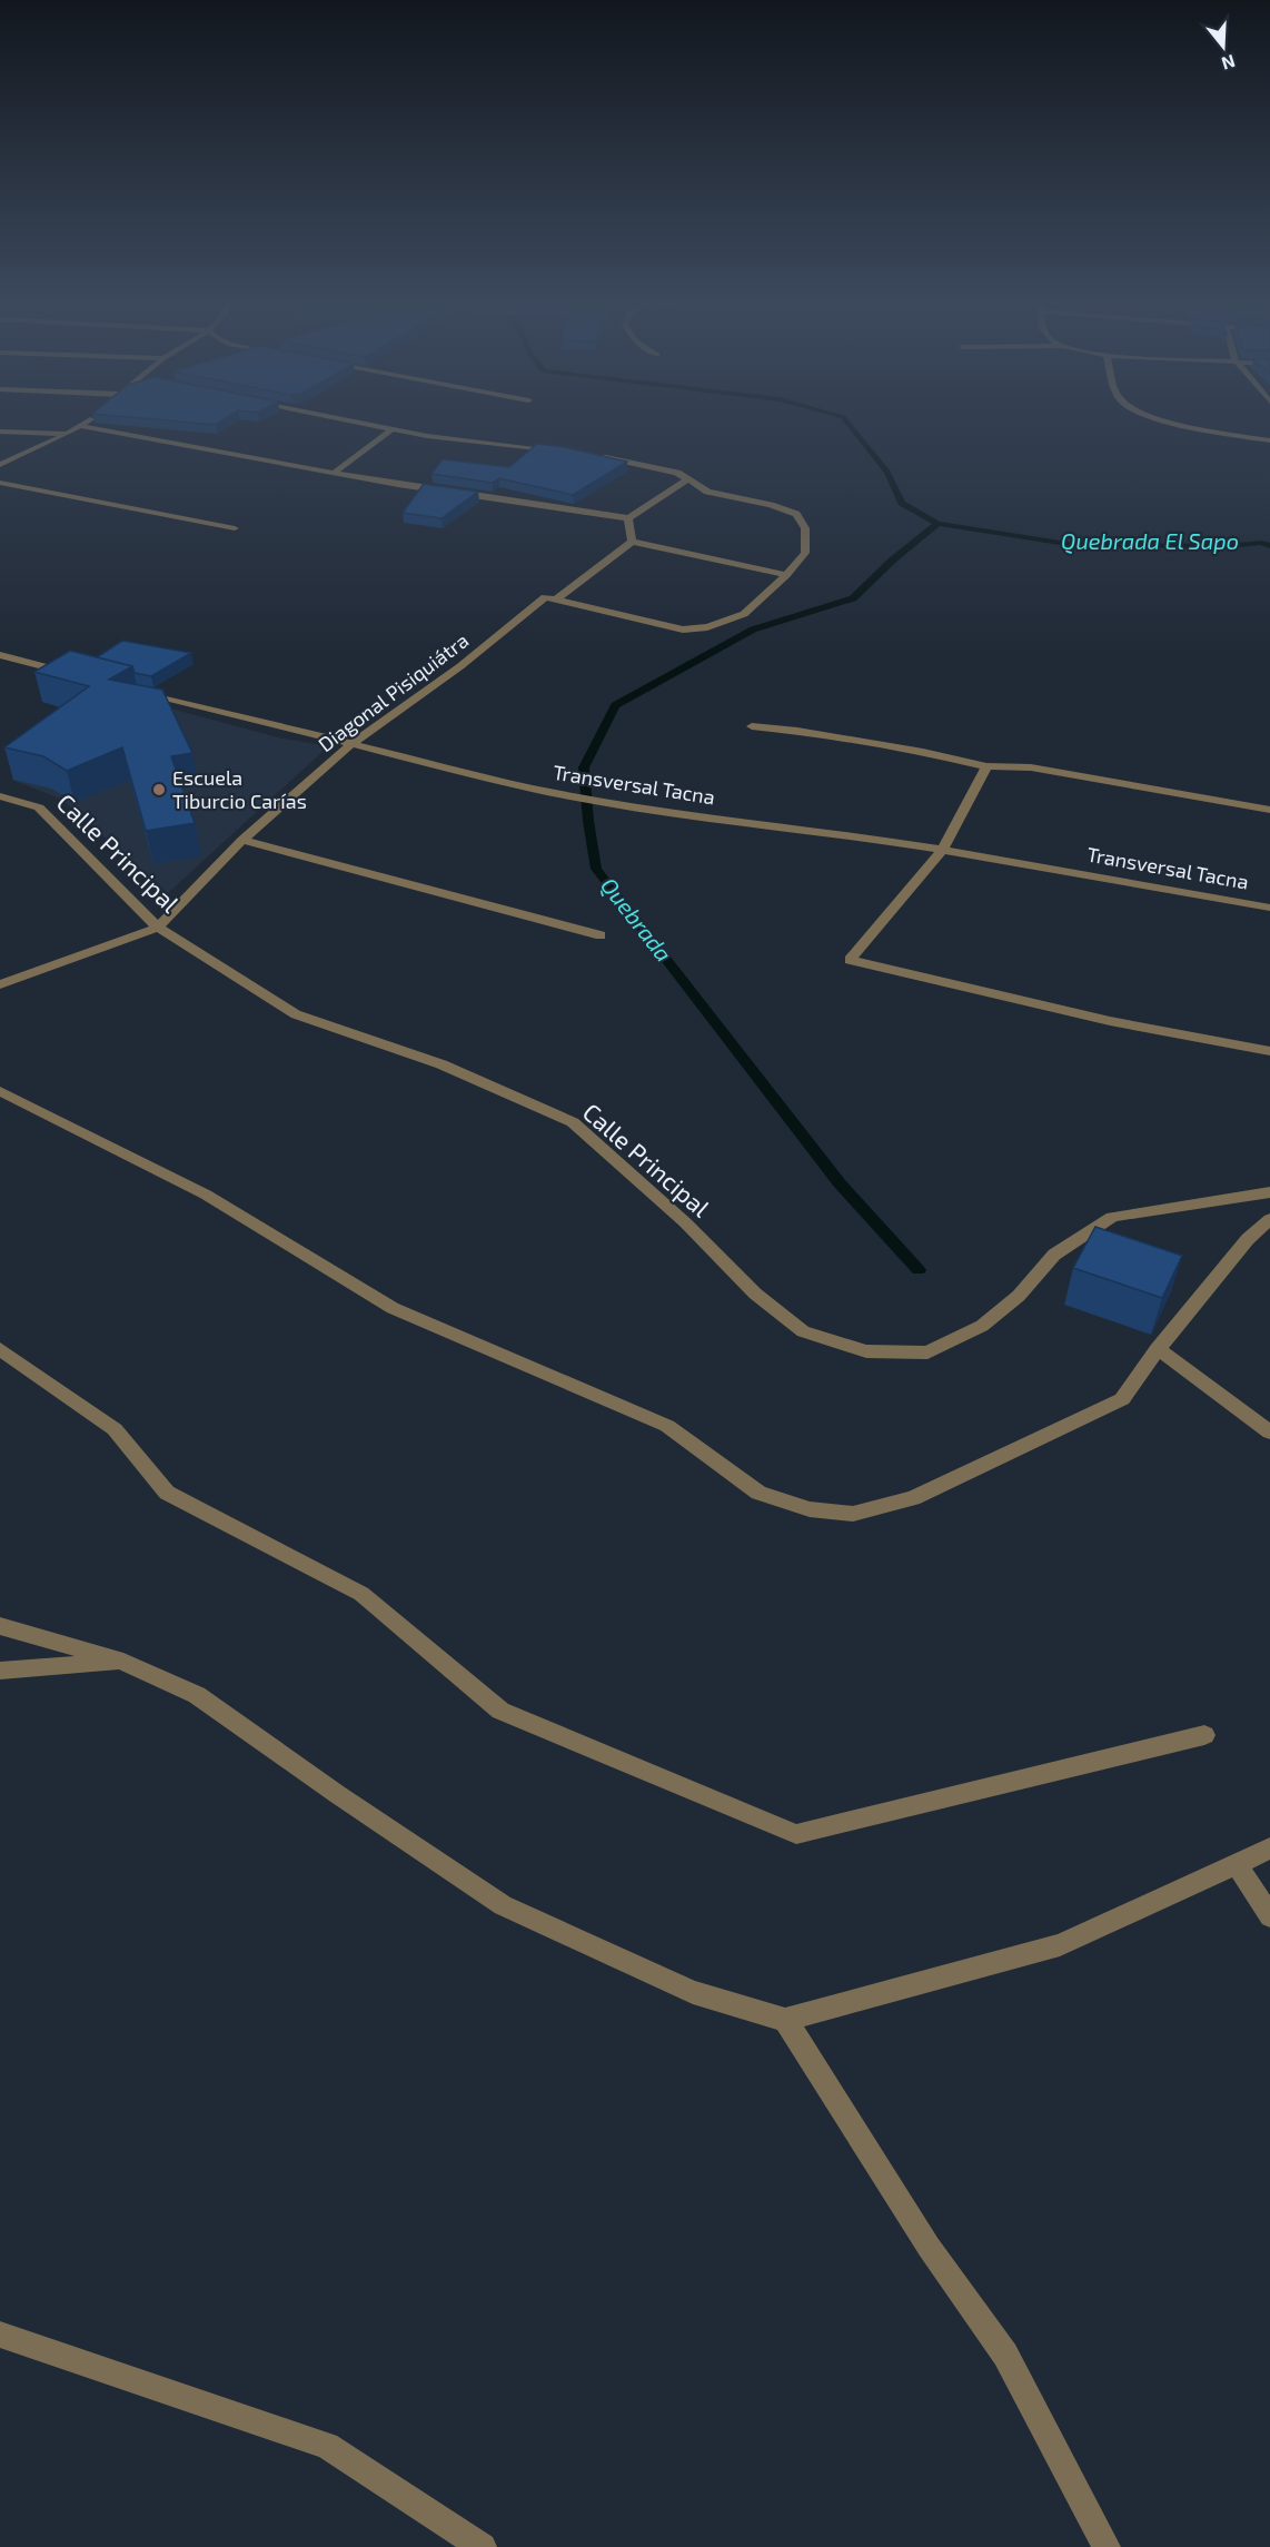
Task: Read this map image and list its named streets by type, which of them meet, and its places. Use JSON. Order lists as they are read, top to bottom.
{
  "streets": {
    "street": ["Diagonal Pisiquiátra", "Transversal Tacna", "Calle Principal"]
  },
  "crossings": [
    ["Diagonal Pisiquiátra", "Transversal Tacna"],
    ["Diagonal Pisiquiátra", "Calle Principal"]
  ],
  "water": ["Quebrada El Sapo", "Quebrada"],
  "places": ["Escuela Tiburcio Carías"],
  "north": "bottom"
}
